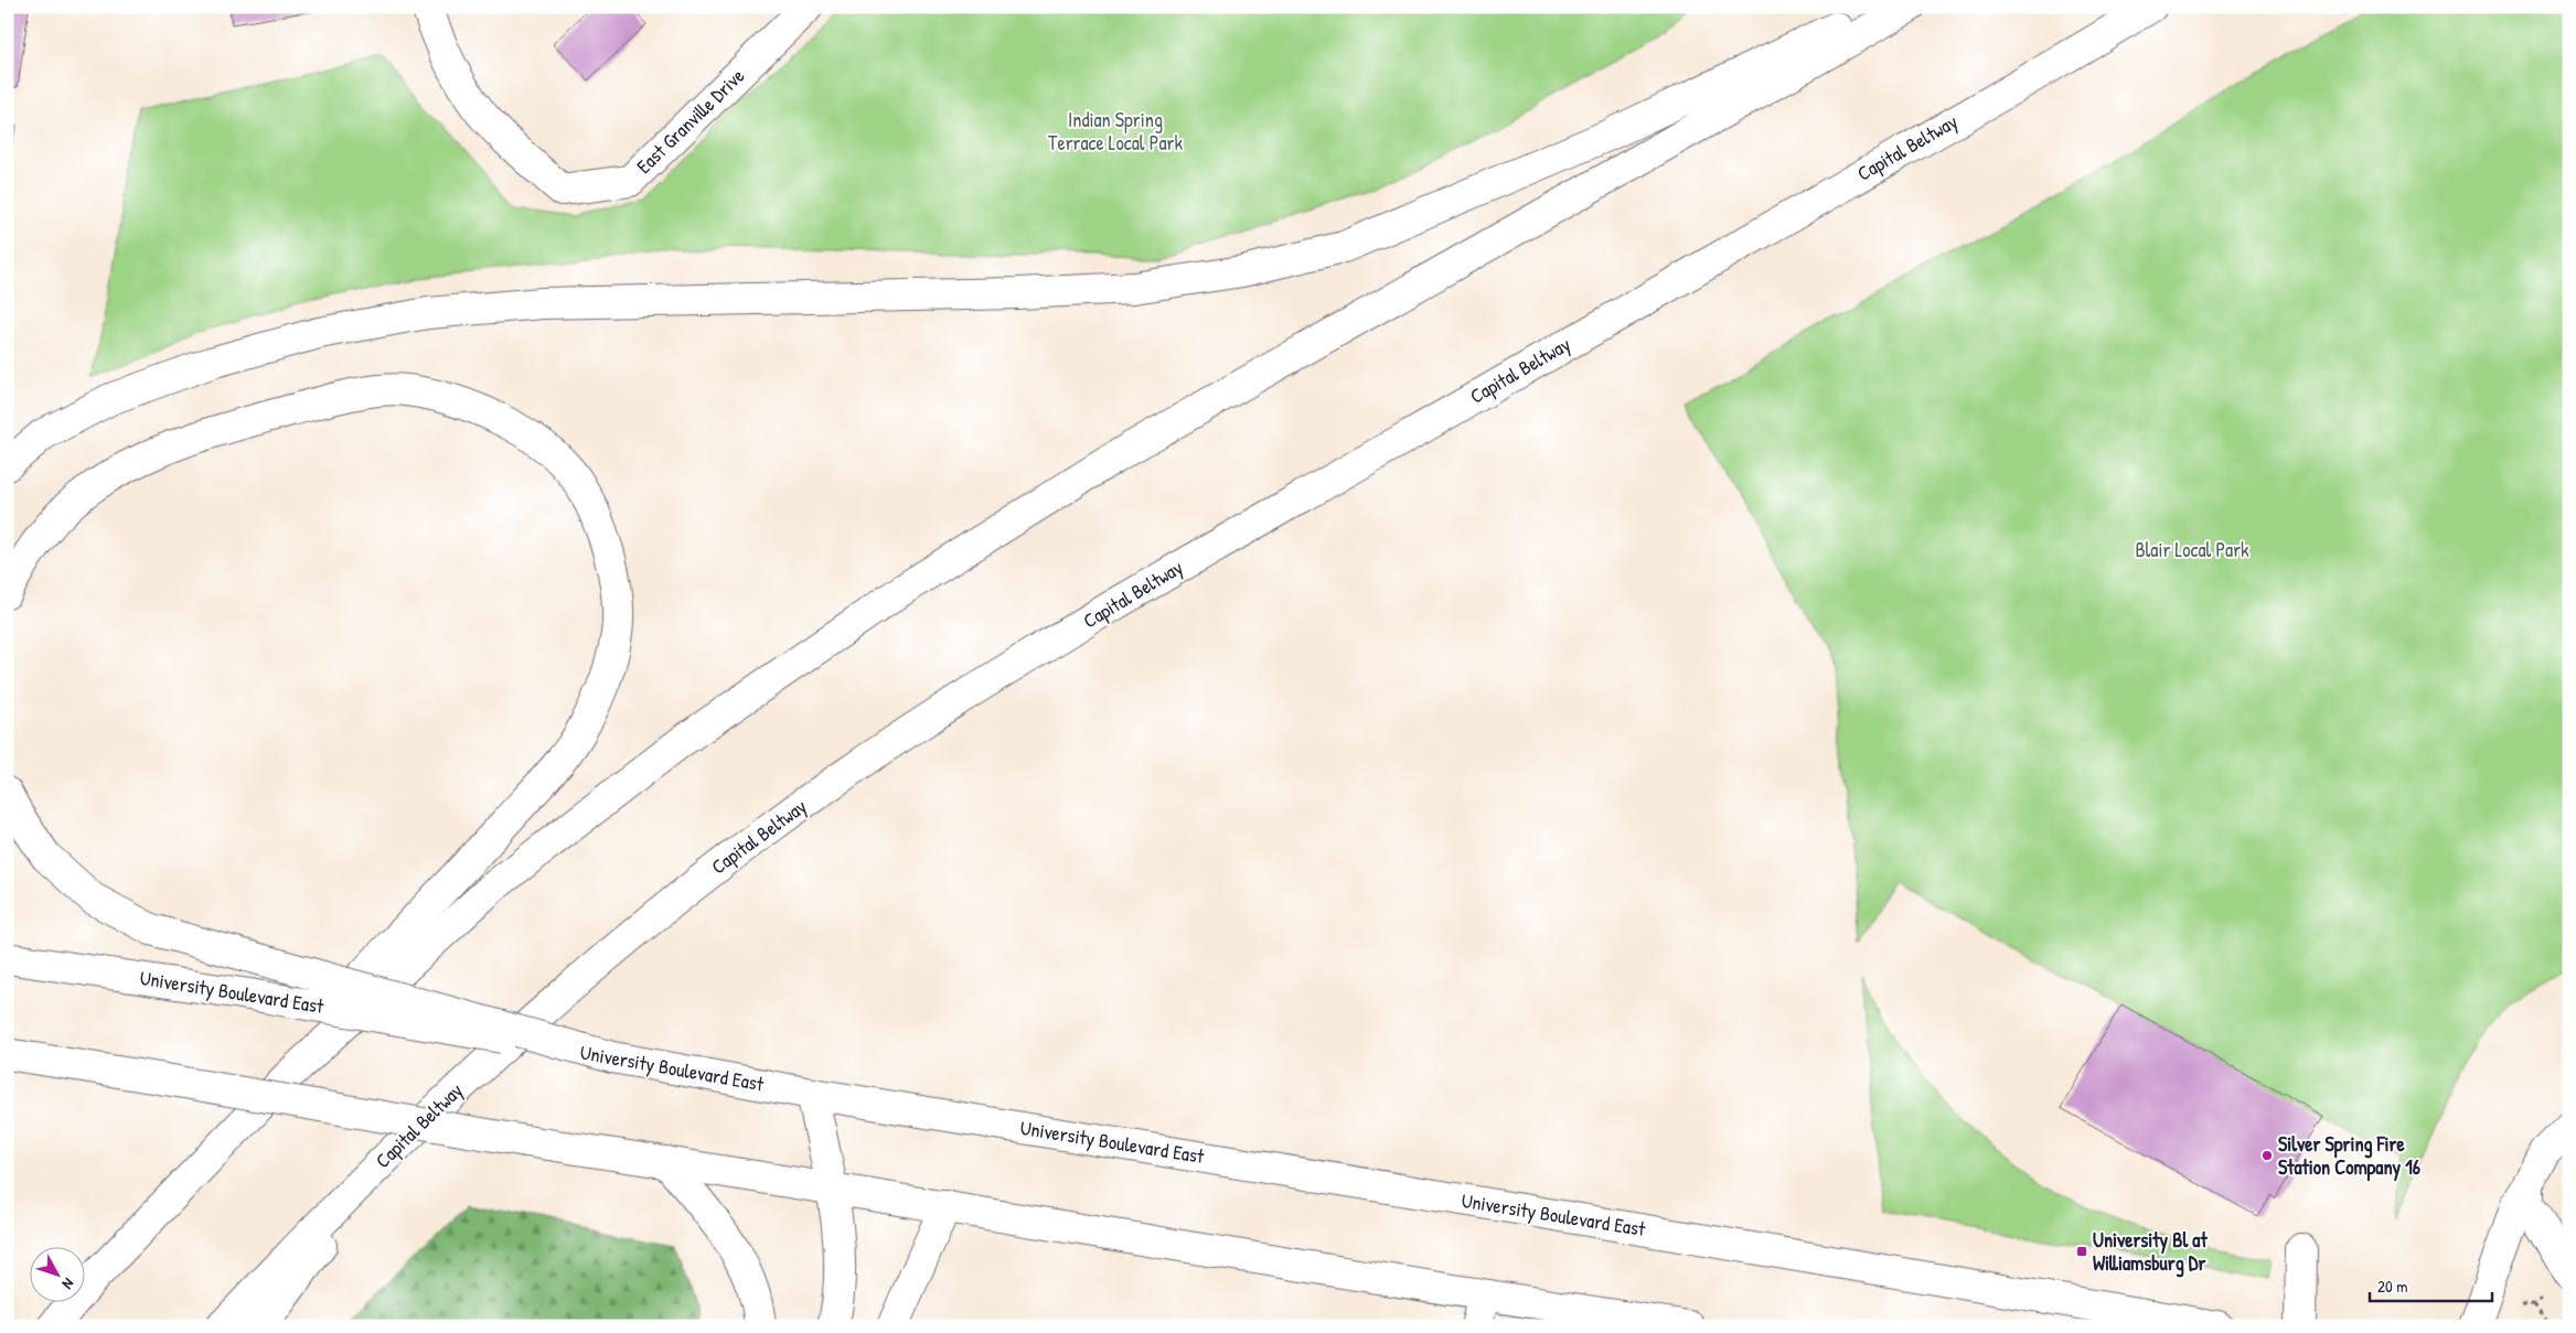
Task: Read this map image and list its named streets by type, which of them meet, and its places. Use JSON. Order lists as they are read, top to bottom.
{
  "streets": {
    "main road": ["East Granville Drive", "Capital Beltway", "University Boulevard East"]
  },
  "parks": ["Indian Spring Terrace Local Park", "Blair Local Park"],
  "places": {
    "other": ["Silver Spring Fire Station Company 16"],
    "transit": ["University Bl at Williamsburg Dr"]
  },
  "scale_bar": "20 m",
  "north": "bottom right"
}
